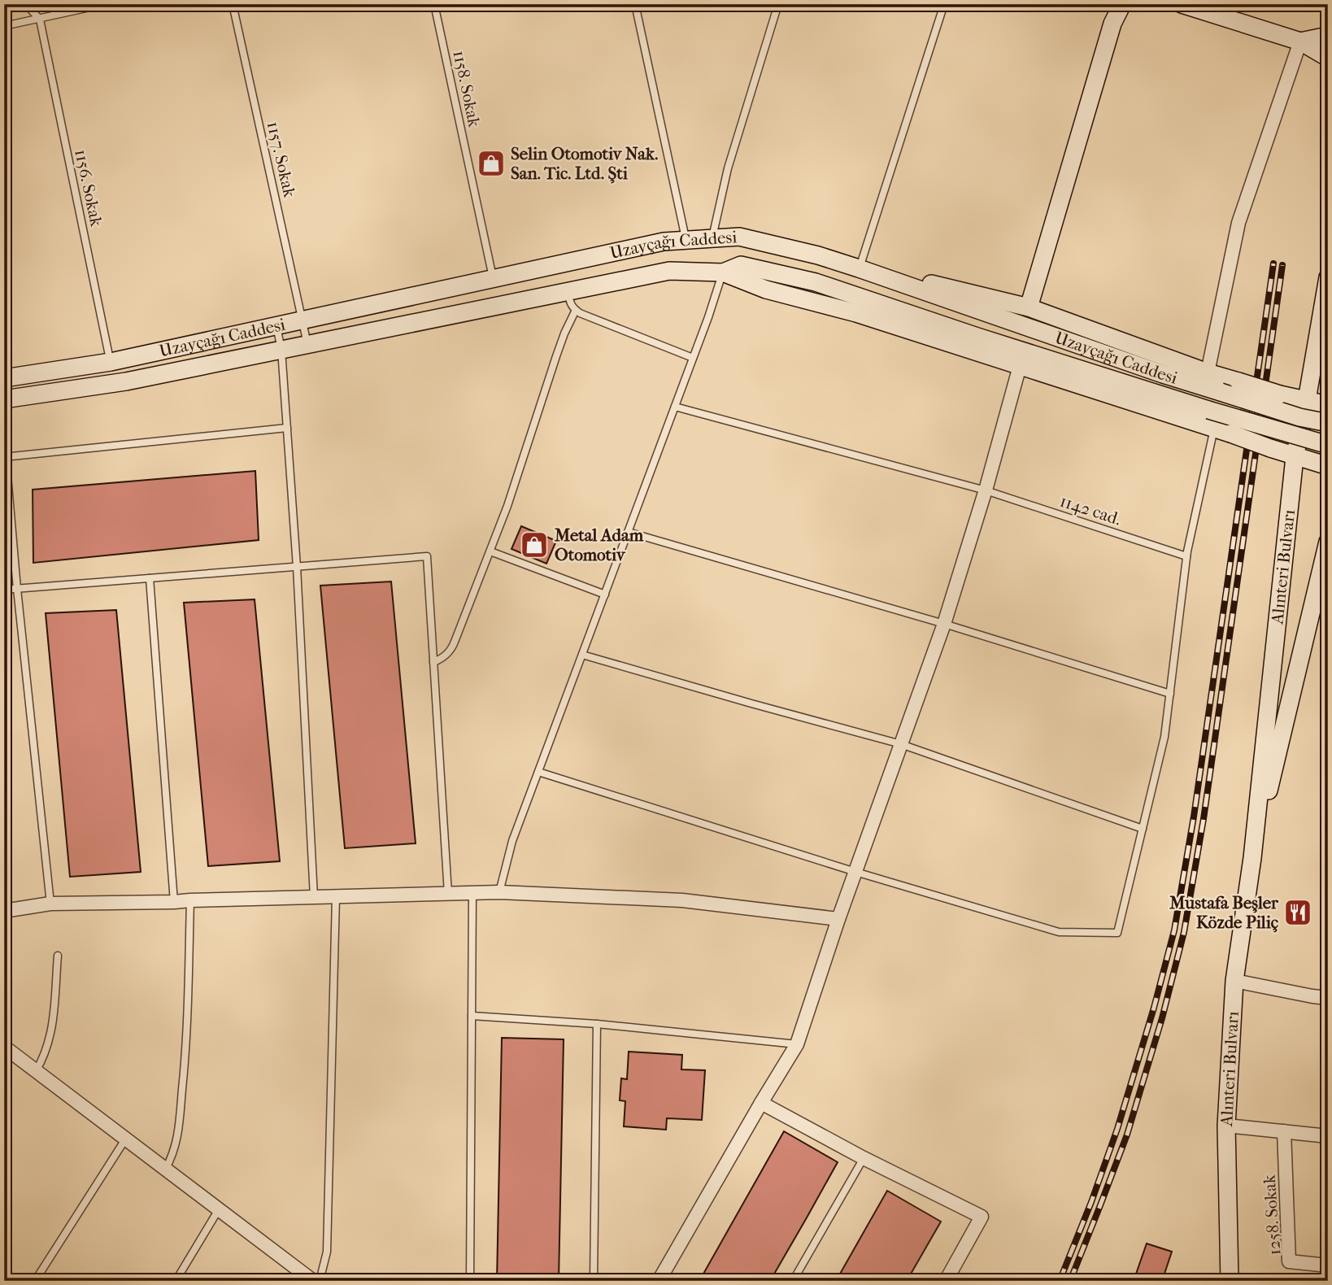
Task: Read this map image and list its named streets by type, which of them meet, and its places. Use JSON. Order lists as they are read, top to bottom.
{
  "streets": {
    "main road": ["Uzayçağı Caddesi", "Alınteri Bulvarı"],
    "street": ["1258. Sokak"],
    "lane": [
      "1158. Sokak",
      "1157. Sokak",
      "1156. Sokak",
      "1142 cad."
    ]
  },
  "crossings": [
    ["1158. Sokak", "Uzayçağı Caddesi"],
    ["1157. Sokak", "Uzayçağı Caddesi"],
    ["1156. Sokak", "Uzayçağı Caddesi"]
  ],
  "places": {
    "shop": ["Selin Otomotiv Nak. San. Tic. Ltd. Şti", "Metal Adam Otomotiv"],
    "restaurant": ["Mustafa Beşler Közde Piliç"]
  }
}
